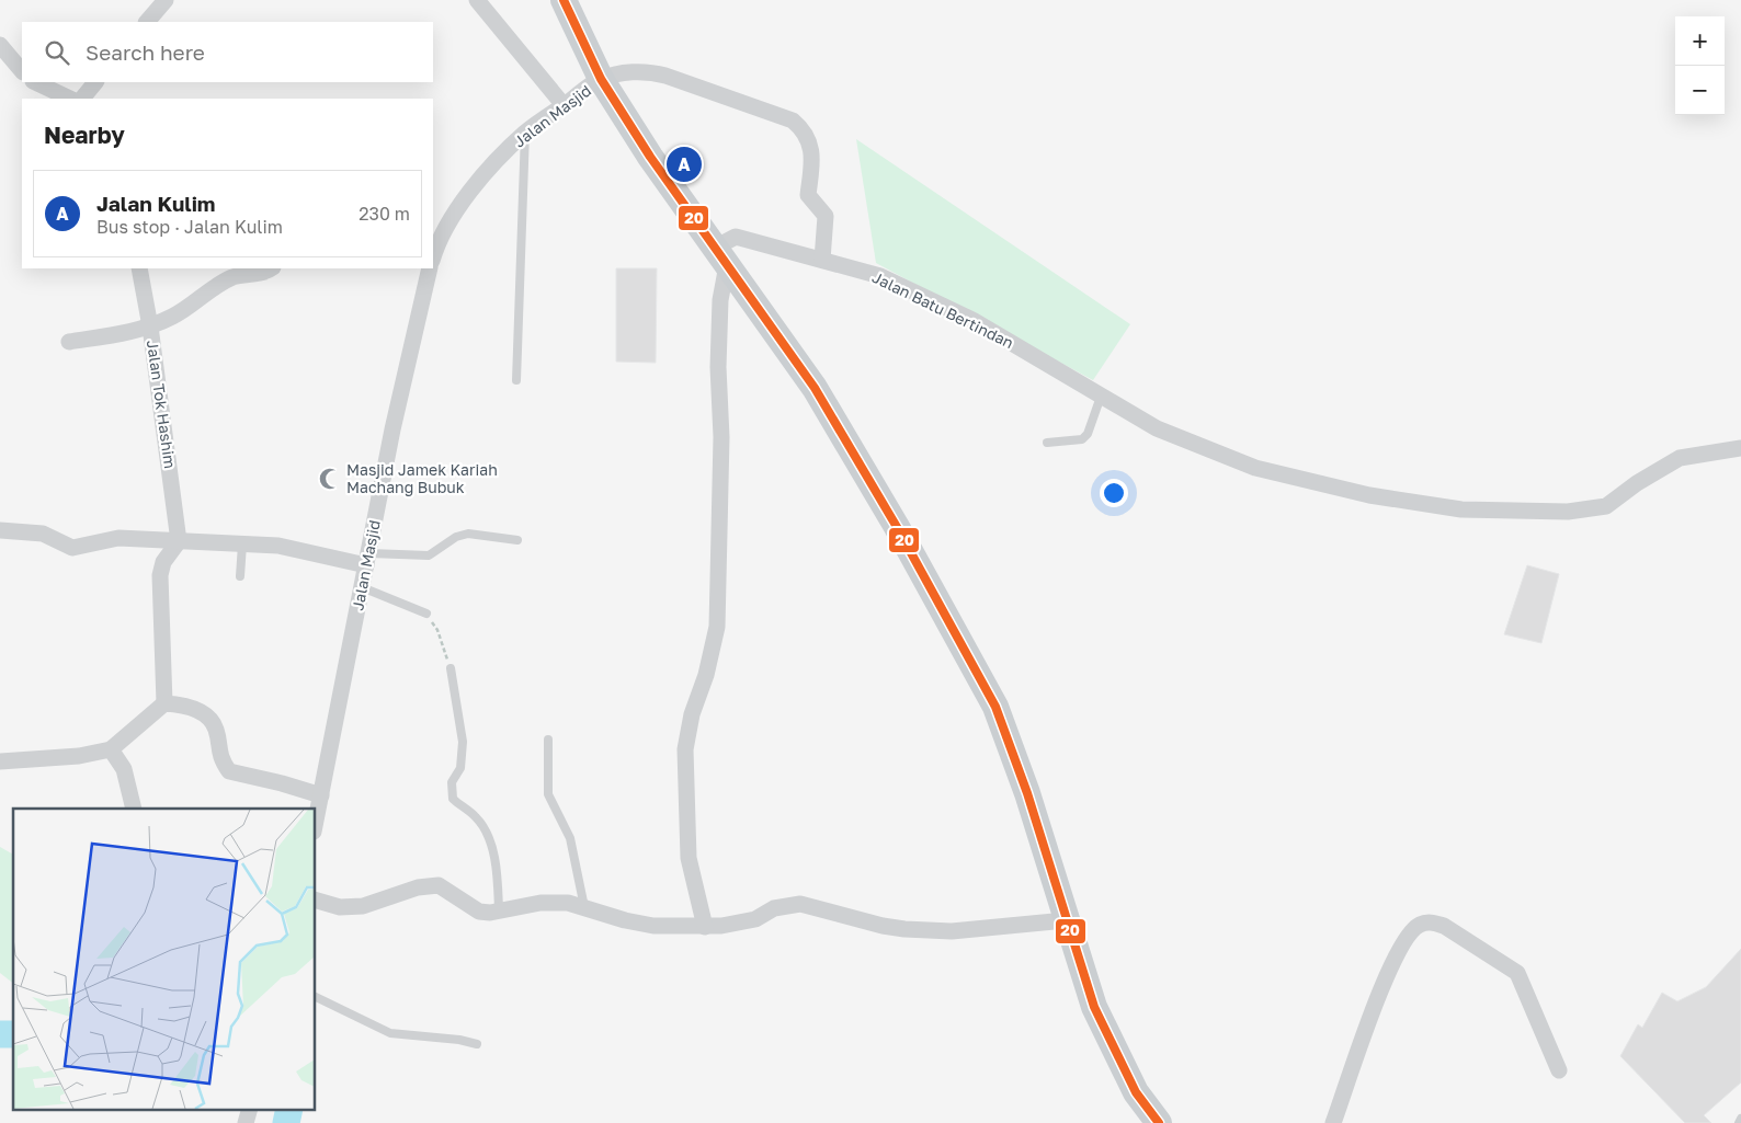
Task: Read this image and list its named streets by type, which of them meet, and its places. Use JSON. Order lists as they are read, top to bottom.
{
  "streets": {
    "street": ["Jalan Masjid", "Jalan Batu Bertindan", "Jalan Tok Hashim"]
  },
  "places": {
    "mosque": ["Masjid Jamek Kariah Machang Bubuk"]
  },
  "lines": ["transit line 20"],
  "page": {
    "map_buttons": ["+", "−"],
    "search": "Search here",
    "heading": "Nearby",
    "pins": "A",
    "list": [
      {
        "mark": "A",
        "name": "Jalan Kulim",
        "note": "Bus stop · Jalan Kulim",
        "value": "230 m"
      }
    ]
  }
}
